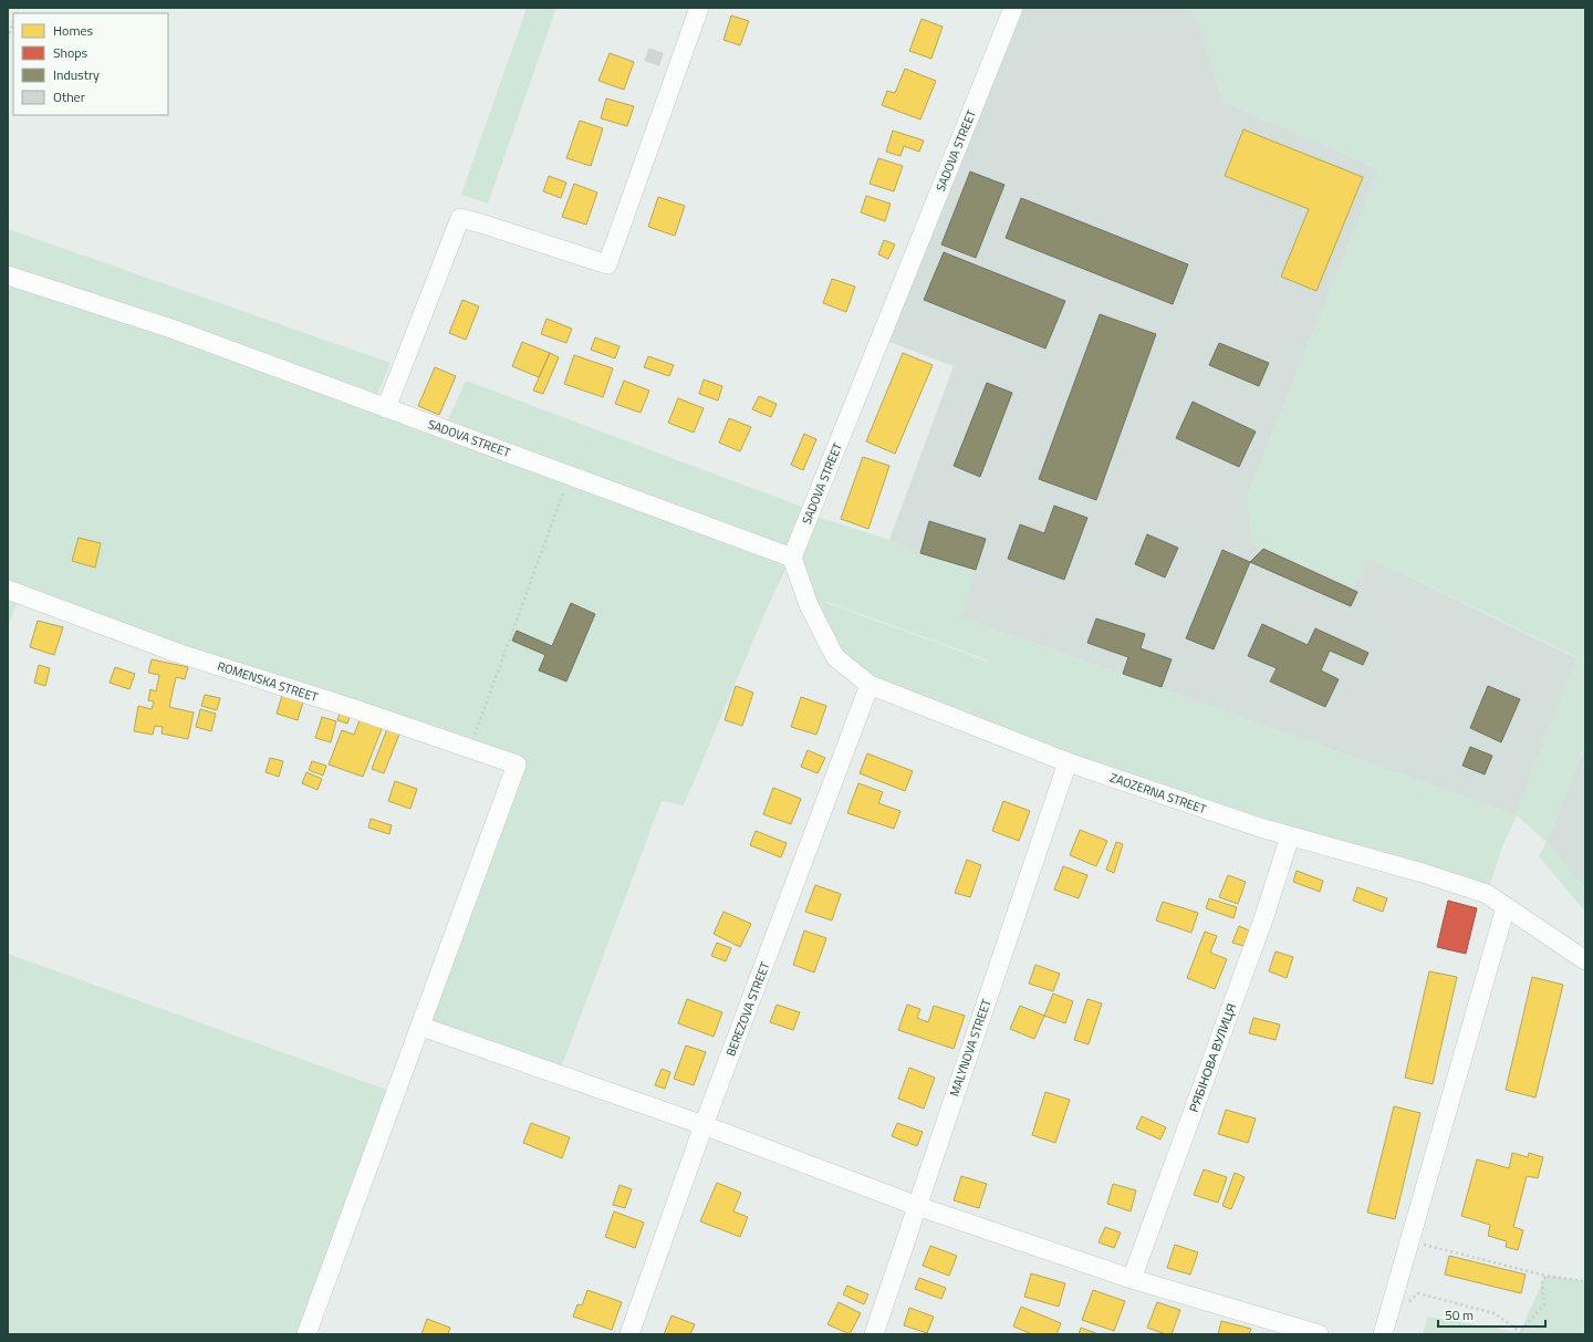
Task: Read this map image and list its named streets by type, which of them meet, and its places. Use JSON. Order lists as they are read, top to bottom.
{
  "streets": {
    "street": [
      "SADOVA STREET",
      "ROMENSKA STREET",
      "ZAOZERNA STREET",
      "BEREZOVA STREET",
      "MALYNOVA STREET",
      "РЯБІНОВА ВУЛИЦЯ"
    ]
  },
  "crossings": [
    ["SADOVA STREET", "ZAOZERNA STREET"],
    ["ZAOZERNA STREET", "BEREZOVA STREET"],
    ["ZAOZERNA STREET", "MALYNOVA STREET"],
    ["ZAOZERNA STREET", "РЯБІНОВА ВУЛИЦЯ"]
  ],
  "legend": [
    "Homes",
    "Shops",
    "Industry",
    "Other"
  ],
  "scale_bar": "50 m"
}
